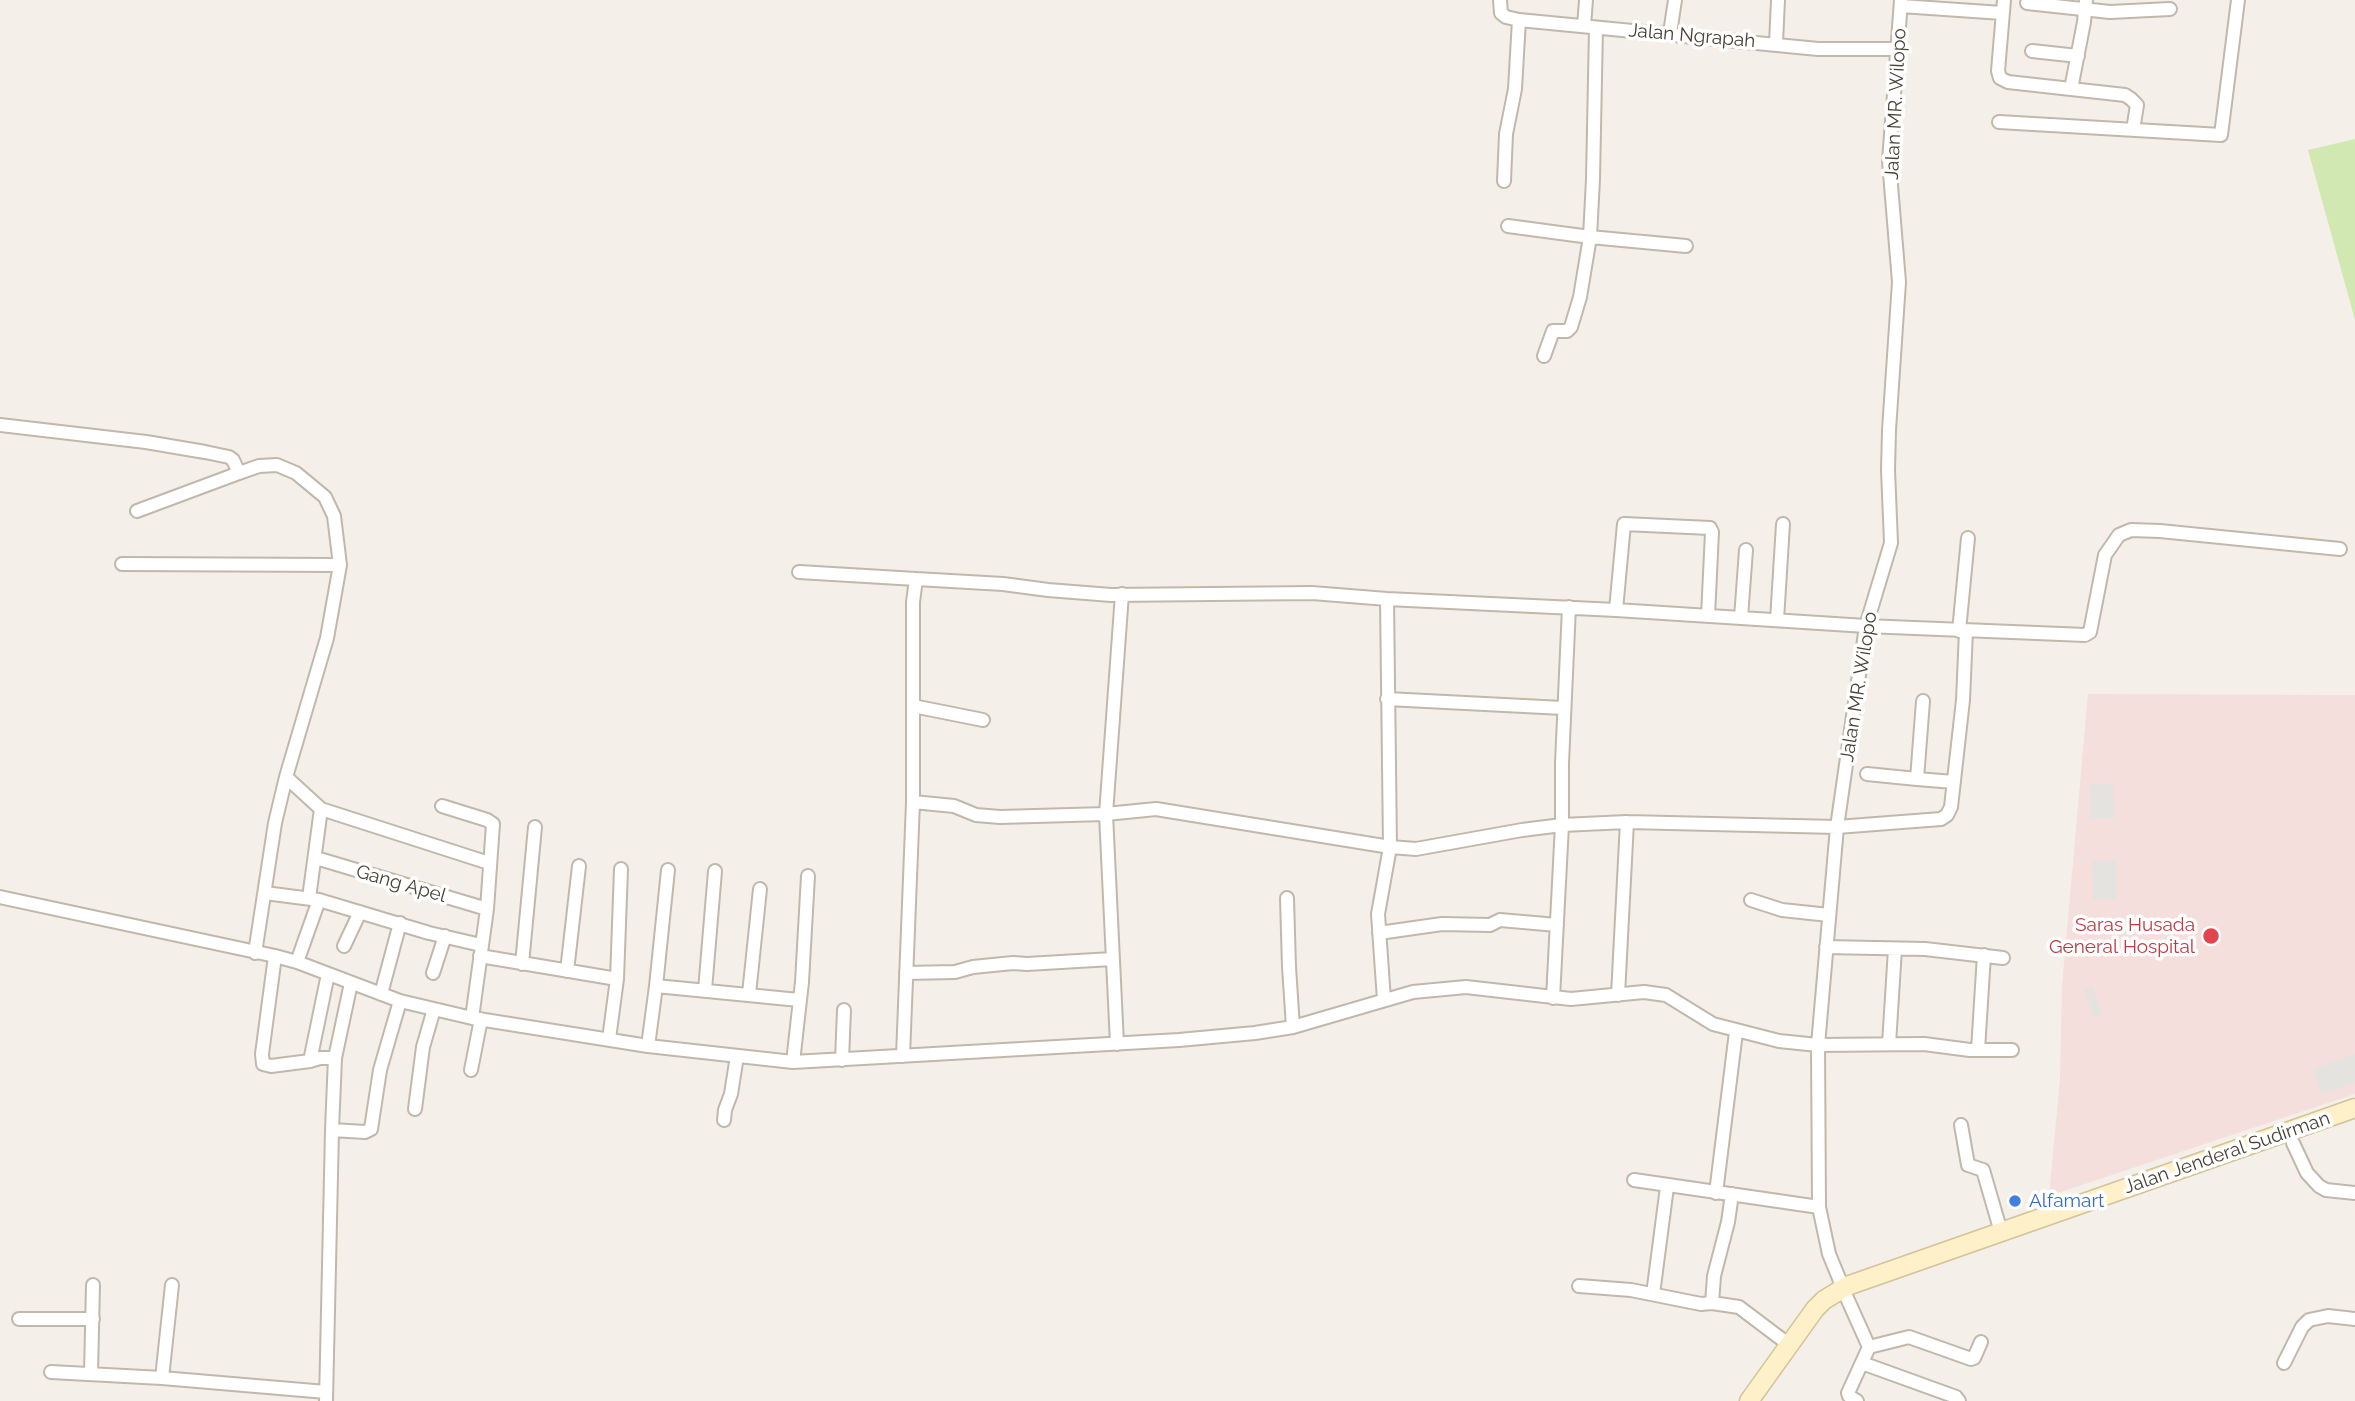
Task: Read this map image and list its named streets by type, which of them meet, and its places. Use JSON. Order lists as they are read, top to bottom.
{
  "streets": {
    "main road": ["Jalan Jenderal Sudirman"],
    "street": ["Jalan Ngrapah", "Jalan MR. Wilopo", "Gang Apel"]
  },
  "crossings": [
    ["Jalan Ngrapah", "Jalan MR. Wilopo"],
    ["Jalan MR. Wilopo", "Jalan Jenderal Sudirman"]
  ],
  "places": ["Saras Husada General Hospital", "Alfamart"]
}
